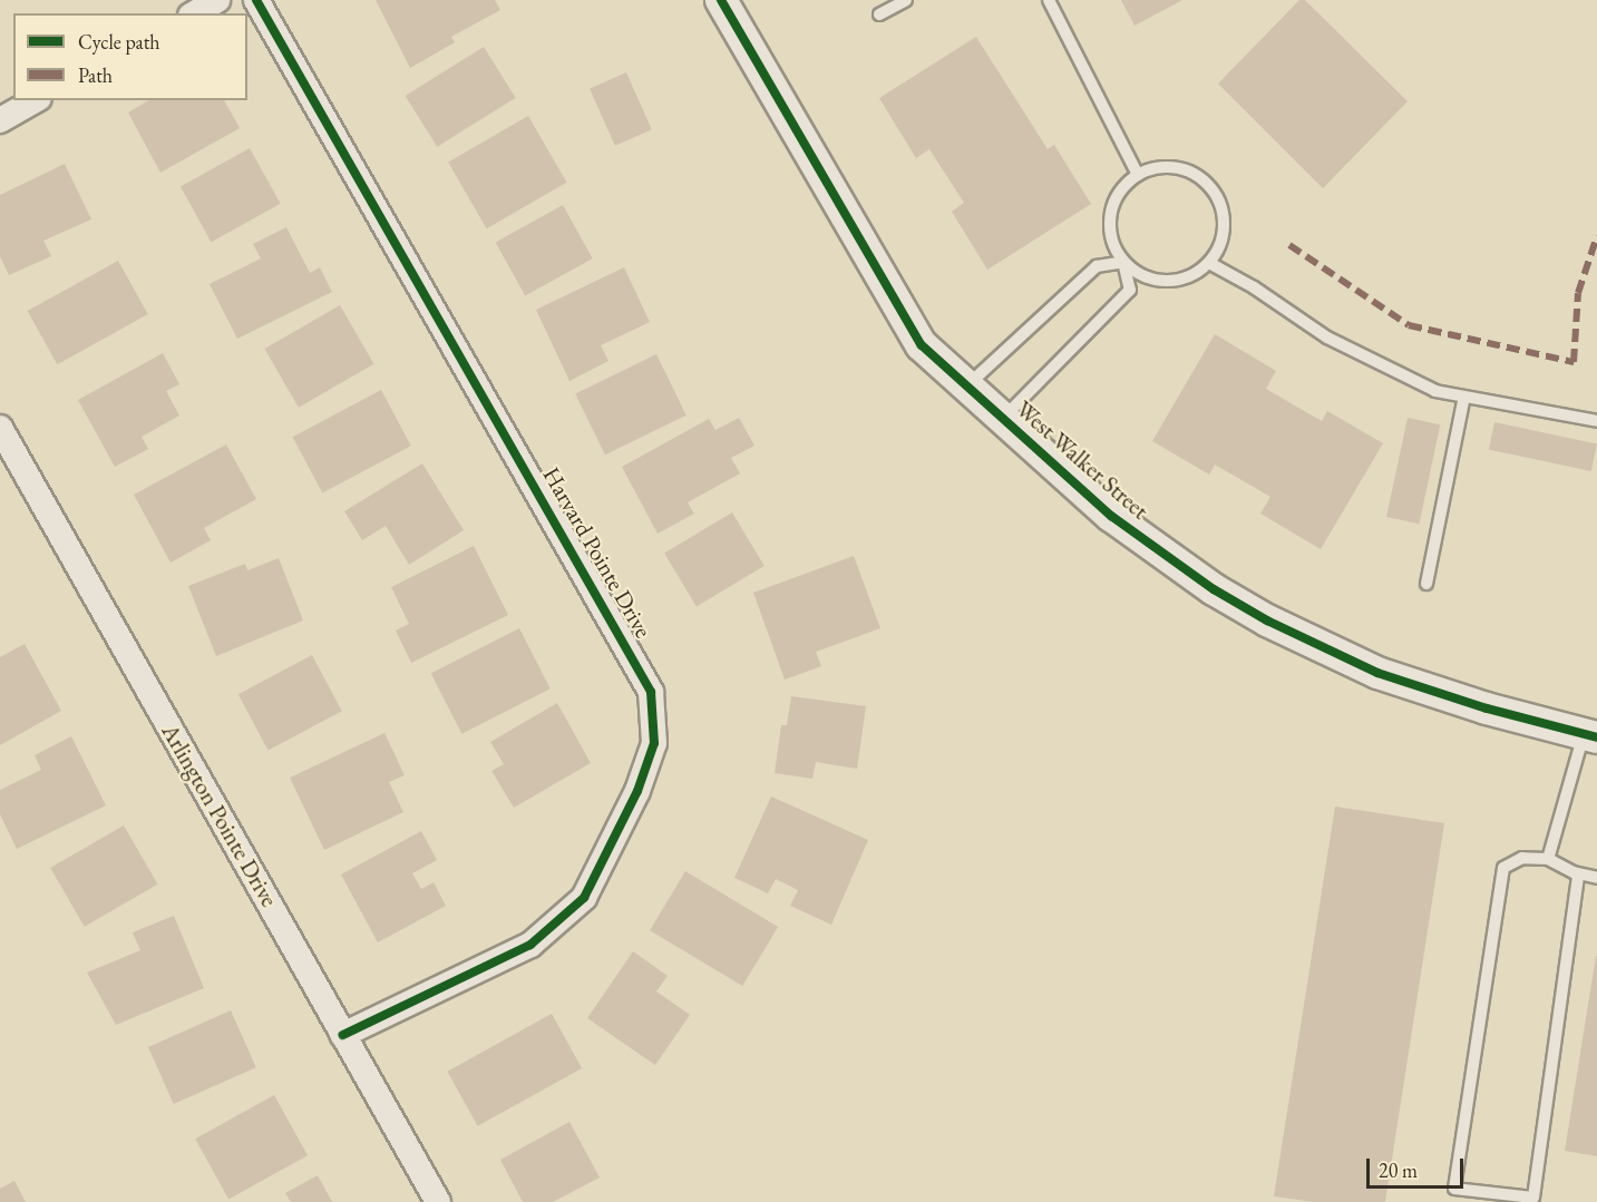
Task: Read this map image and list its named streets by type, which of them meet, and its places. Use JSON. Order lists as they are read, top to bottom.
{
  "streets": {
    "street": ["West Walker Street", "Harvard Pointe Drive", "Arlington Pointe Drive"]
  },
  "crossings": [
    ["Harvard Pointe Drive", "Arlington Pointe Drive"]
  ],
  "legend": ["Cycle path", "Path"],
  "scale_bar": "20 m"
}
